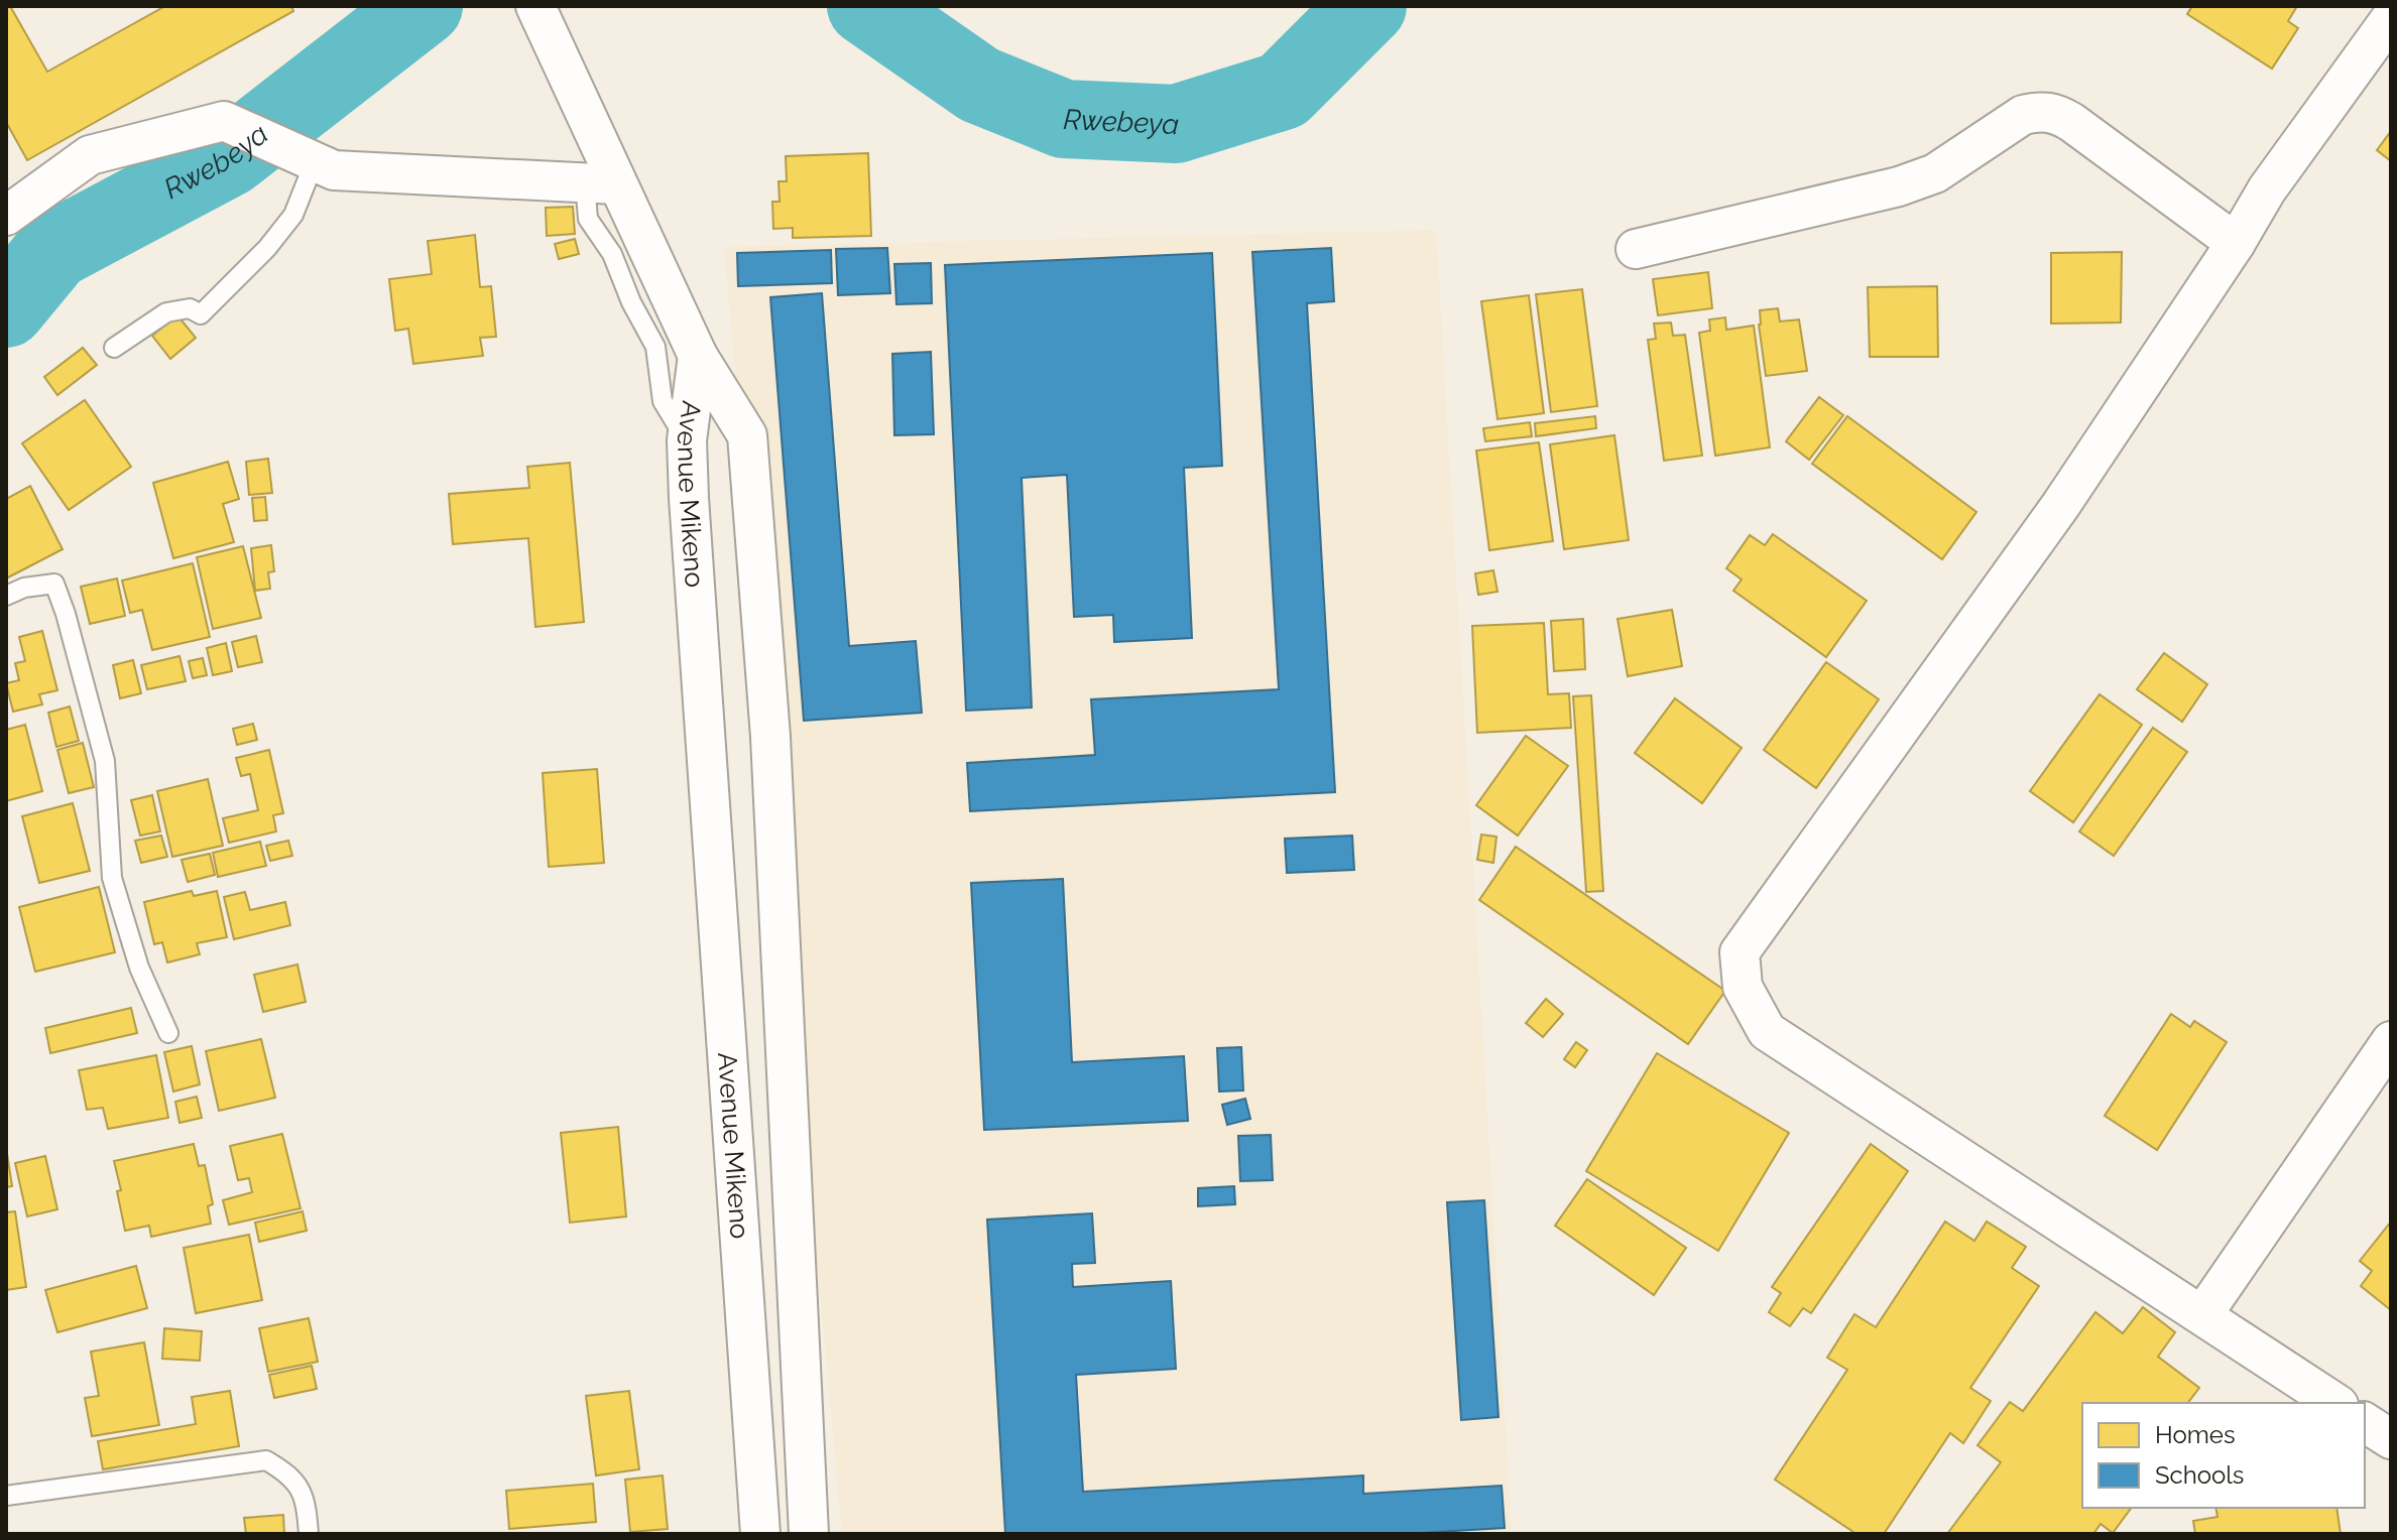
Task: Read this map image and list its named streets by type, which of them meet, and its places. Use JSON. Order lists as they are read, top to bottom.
{
  "streets": {
    "street": ["Avenue Mikeno"]
  },
  "water": ["Rwebeya"],
  "legend": ["Homes", "Schools"]
}
